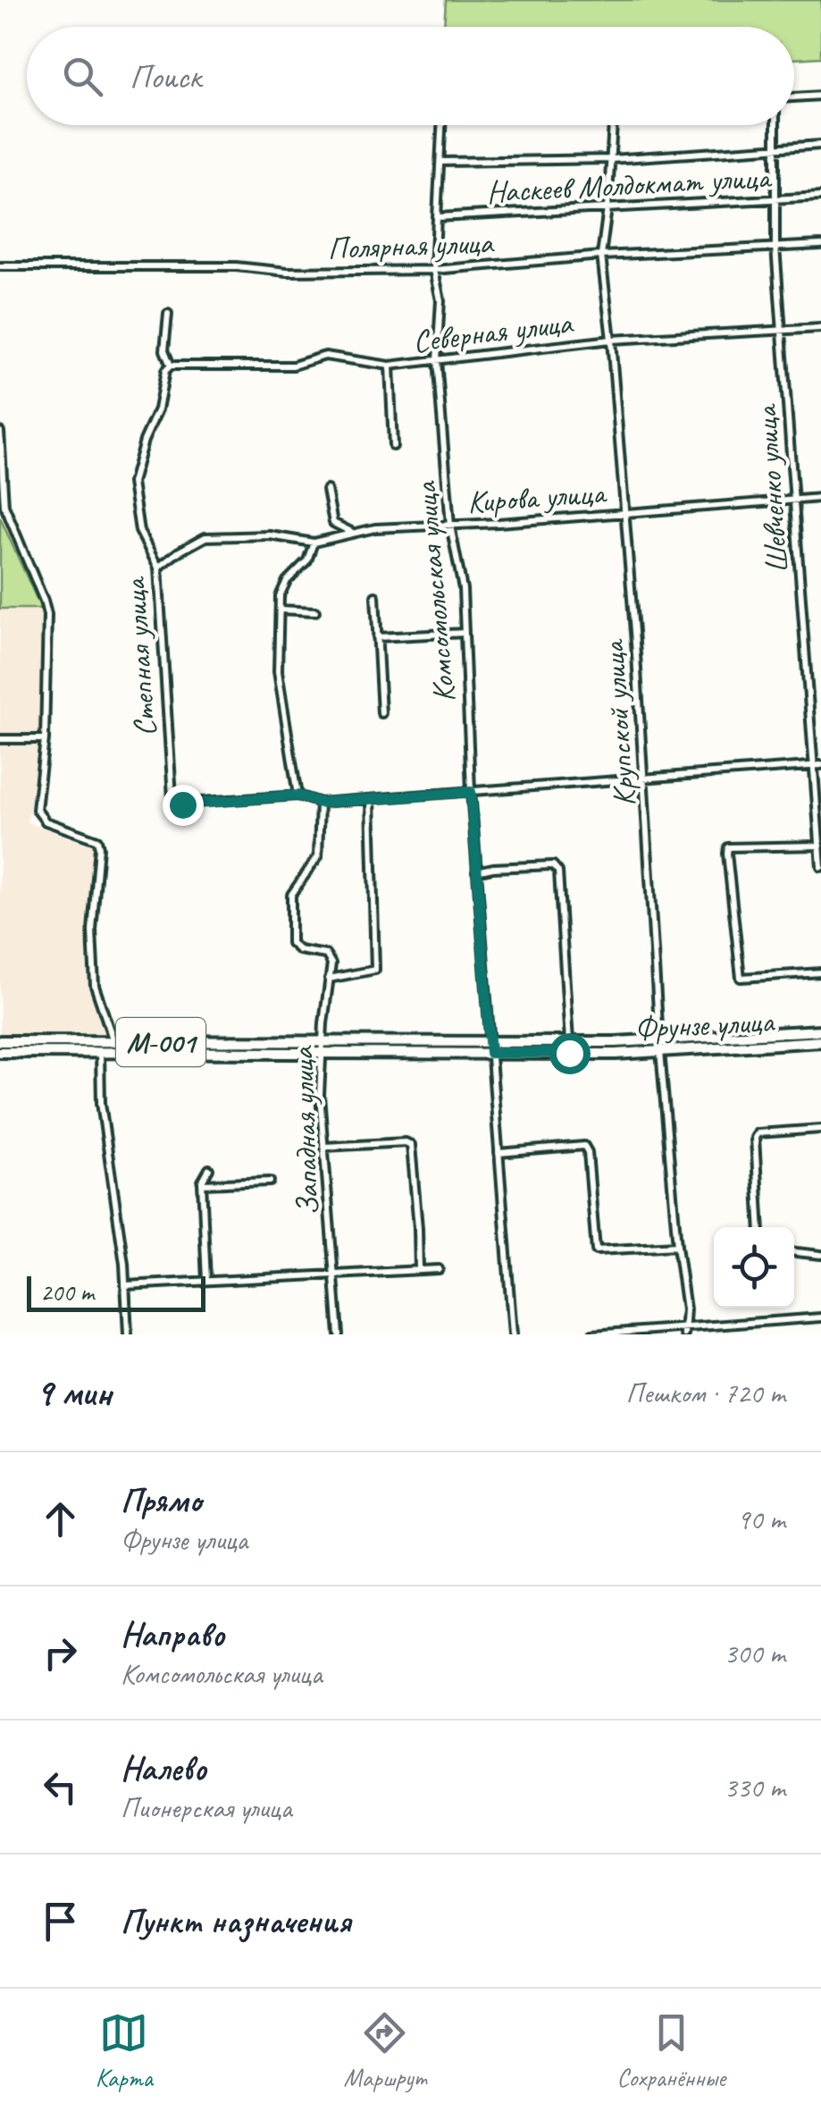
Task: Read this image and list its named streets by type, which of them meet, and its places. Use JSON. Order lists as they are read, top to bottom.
{
  "streets": {
    "main road": ["Фрунзе улица", "M-001"],
    "street": [
      "Наскеев Молдокмат улица",
      "Полярная улица",
      "Северная улица",
      "Шевченко улица",
      "Кирова улица",
      "Комсомольская улица",
      "Степная улица",
      "Крупской улица",
      "Западная улица"
    ]
  },
  "crossings": [
    ["Наскеев Молдокмат улица", "Шевченко улица"],
    ["Наскеев Молдокмат улица", "Комсомольская улица"],
    ["Наскеев Молдокмат улица", "Крупской улица"],
    ["Полярная улица", "Шевченко улица"],
    ["Полярная улица", "Комсомольская улица"],
    ["Полярная улица", "Крупской улица"],
    ["Северная улица", "Шевченко улица"],
    ["Северная улица", "Комсомольская улица"],
    ["Северная улица", "Степная улица"],
    ["Северная улица", "Крупской улица"],
    ["Шевченко улица", "Кирова улица"],
    ["Кирова улица", "Комсомольская улица"],
    ["Кирова улица", "Степная улица"],
    ["Кирова улица", "Крупской улица"],
    ["Комсомольская улица", "Фрунзе улица"],
    ["Крупской улица", "Фрунзе улица"],
    ["Фрунзе улица", "M-001"],
    ["Фрунзе улица", "Западная улица"],
    ["M-001", "Западная улица"]
  ],
  "scale_bar": "200 m",
  "page": {
    "search": "Поиск",
    "scale": "200 m",
    "heading": ["9 мин", "Пешком · 720 m"],
    "list": [
      ["Прямо", "Фрунзе улица", "90 m"],
      ["Направо", "Комсомольская улица", "300 m"],
      ["Налево", "Пионерская улица", "330 m"],
      "Пункт назначения"
    ],
    "nav": ["Карта", "Маршрут", "Сохранённые"]
  }
}
